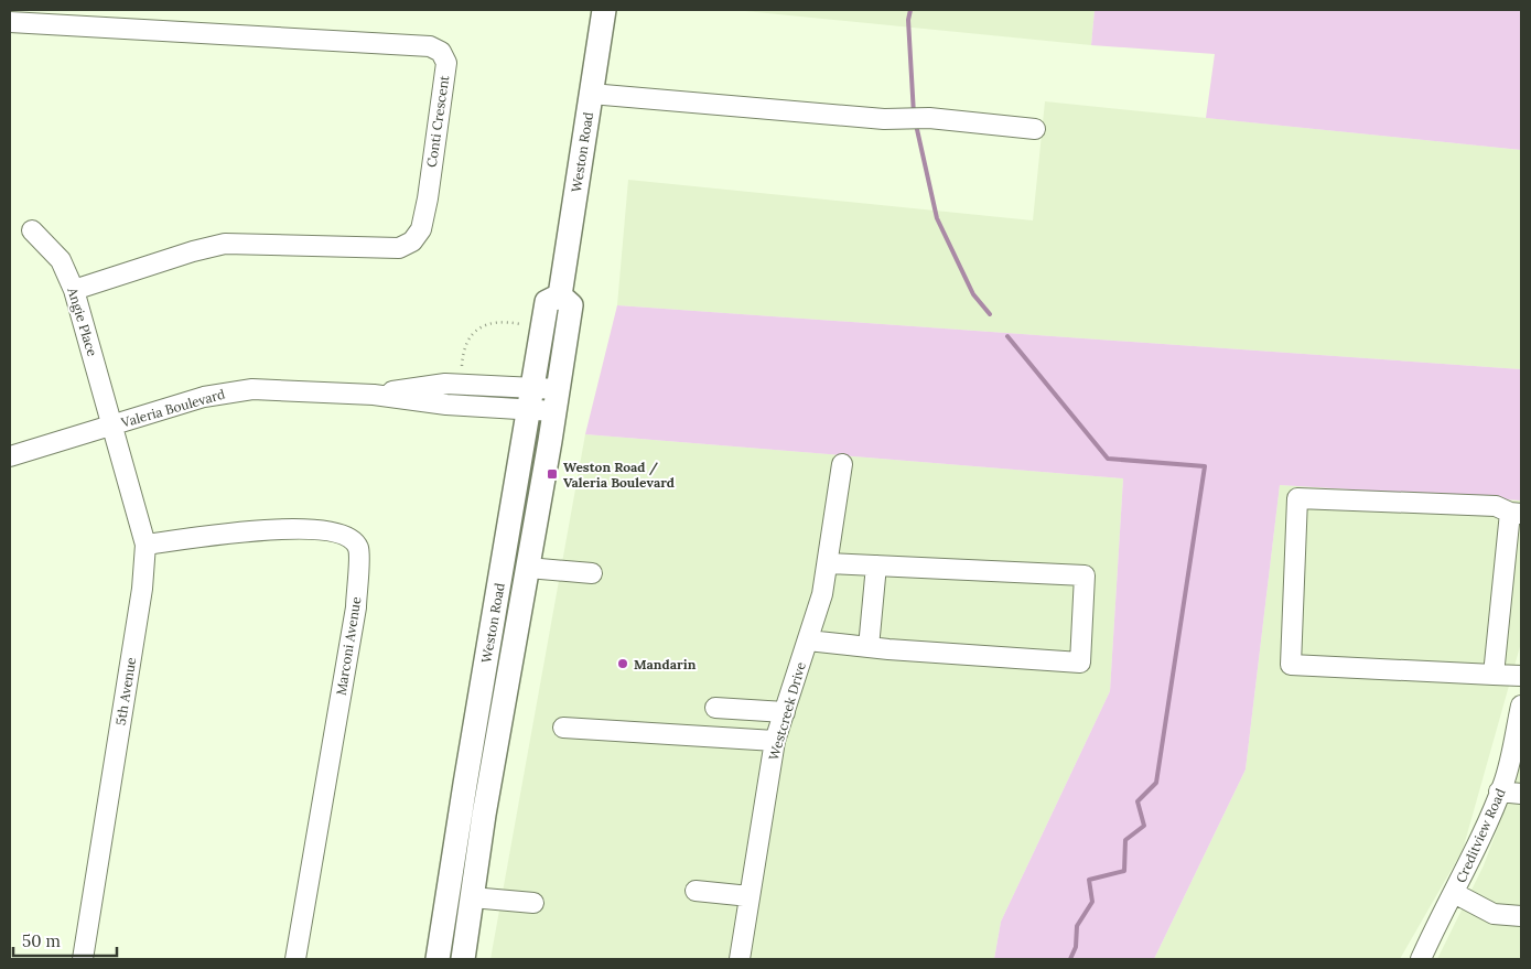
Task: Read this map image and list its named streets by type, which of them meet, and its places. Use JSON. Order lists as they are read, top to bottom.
{
  "streets": {
    "main road": ["Weston Road"],
    "street": [
      "Conti Crescent",
      "Angie Place",
      "Valeria Boulevard",
      "Marconi Avenue",
      "5th Avenue",
      "Westcreek Drive",
      "Creditview Road"
    ]
  },
  "crossings": [
    ["Conti Crescent", "Angie Place"],
    ["Weston Road", "Valeria Boulevard"],
    ["Angie Place", "Valeria Boulevard"],
    ["Angie Place", "5th Avenue"],
    ["Valeria Boulevard", "5th Avenue"],
    ["Marconi Avenue", "5th Avenue"]
  ],
  "places": {
    "transit": ["Weston Road / Valeria Boulevard"],
    "other": ["Mandarin"]
  },
  "scale_bar": "50 m"
}
